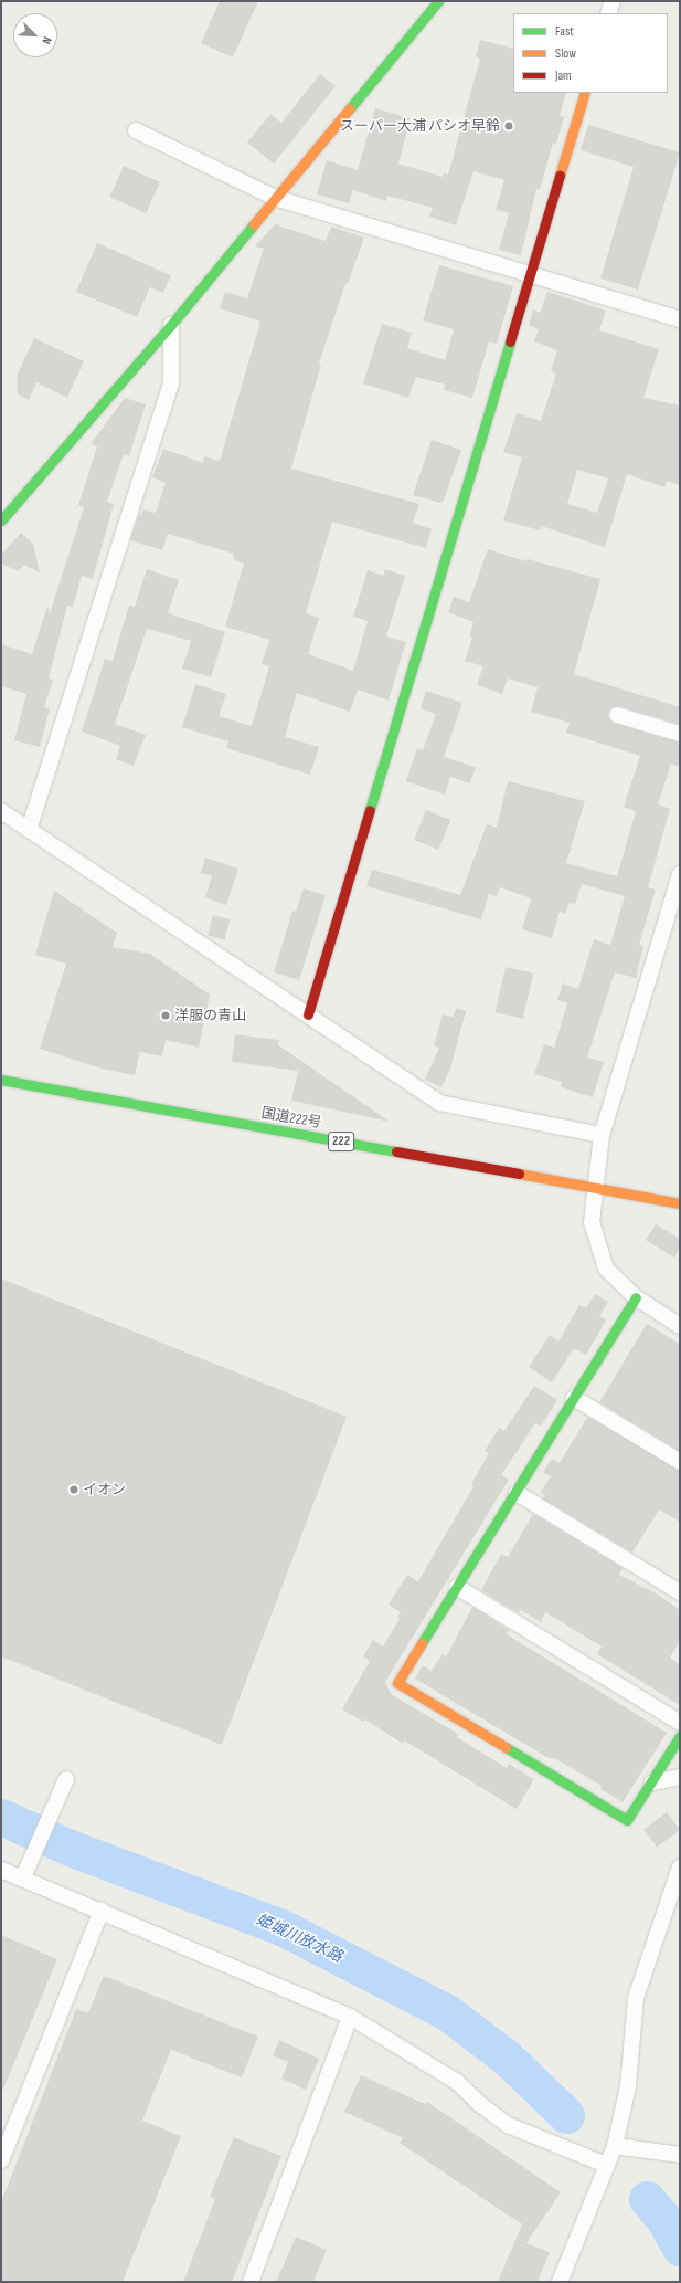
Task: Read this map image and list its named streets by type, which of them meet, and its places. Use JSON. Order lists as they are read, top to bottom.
{
  "streets": {
    "main road": ["国道222号", "222"]
  },
  "water": ["姫城川放水路"],
  "places": ["スーパー大浦 パシオ早鈴", "洋服の青山", "イオン"],
  "legend": ["Fast", "Slow", "Jam"],
  "north": "bottom right"
}
